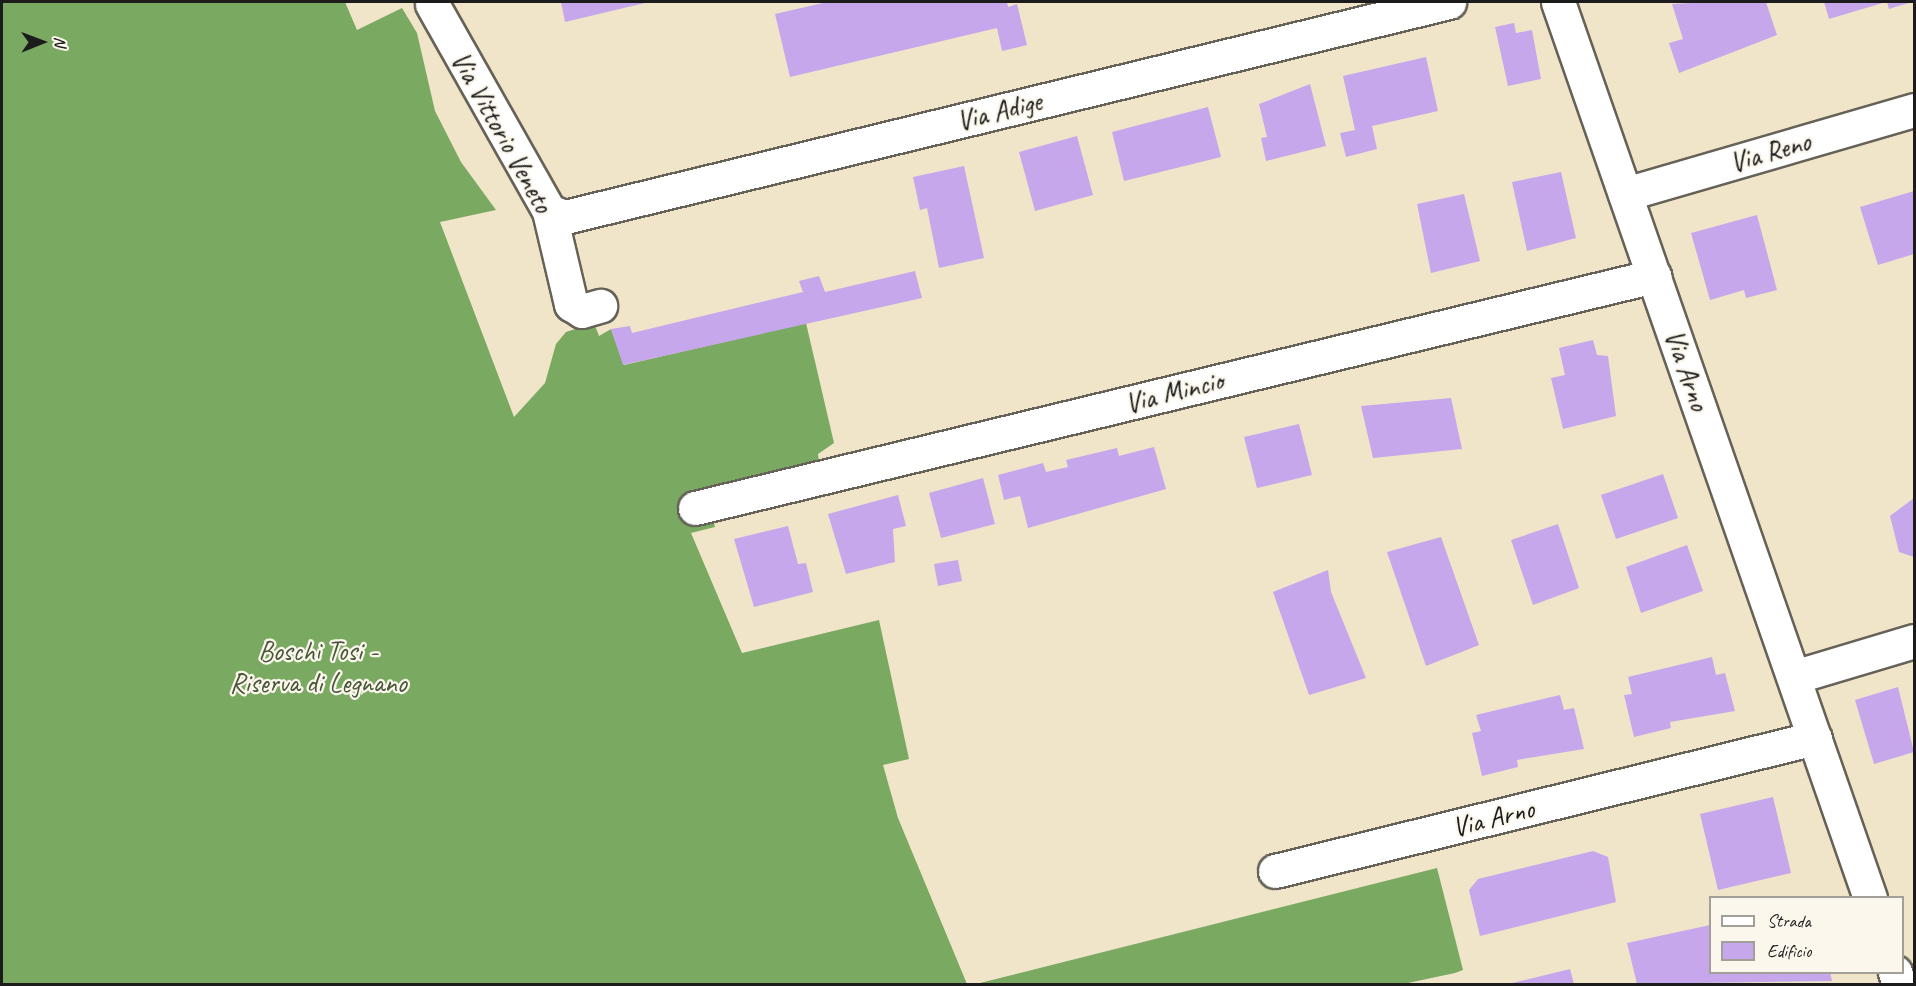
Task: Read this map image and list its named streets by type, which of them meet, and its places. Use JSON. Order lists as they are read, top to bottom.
{
  "streets": {
    "street": [
      "Via Adige",
      "Via Vittorio Veneto",
      "Via Reno",
      "Via Arno",
      "Via Mincio"
    ]
  },
  "crossings": [
    ["Via Adige", "Via Vittorio Veneto"],
    ["Via Reno", "Via Arno"],
    ["Via Arno", "Via Mincio"]
  ],
  "parks": ["Boschi Tosi - Riserva di Legnano"],
  "legend": ["Strada", "Edificio"],
  "north": "right"
}
